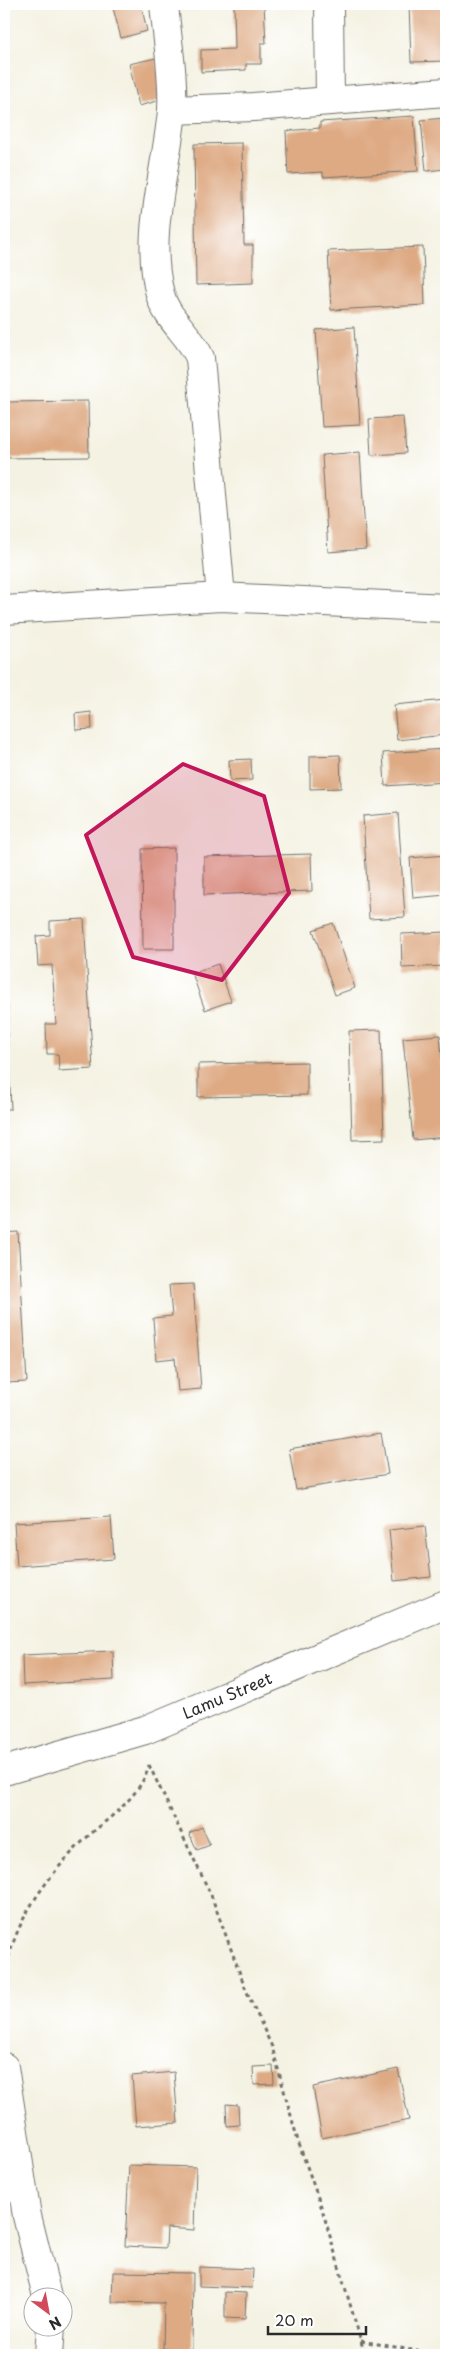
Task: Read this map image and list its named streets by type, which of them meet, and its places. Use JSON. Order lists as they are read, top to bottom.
{
  "streets": {
    "street": ["Lamu Street"]
  },
  "scale_bar": "20 m",
  "north": "bottom right"
}
